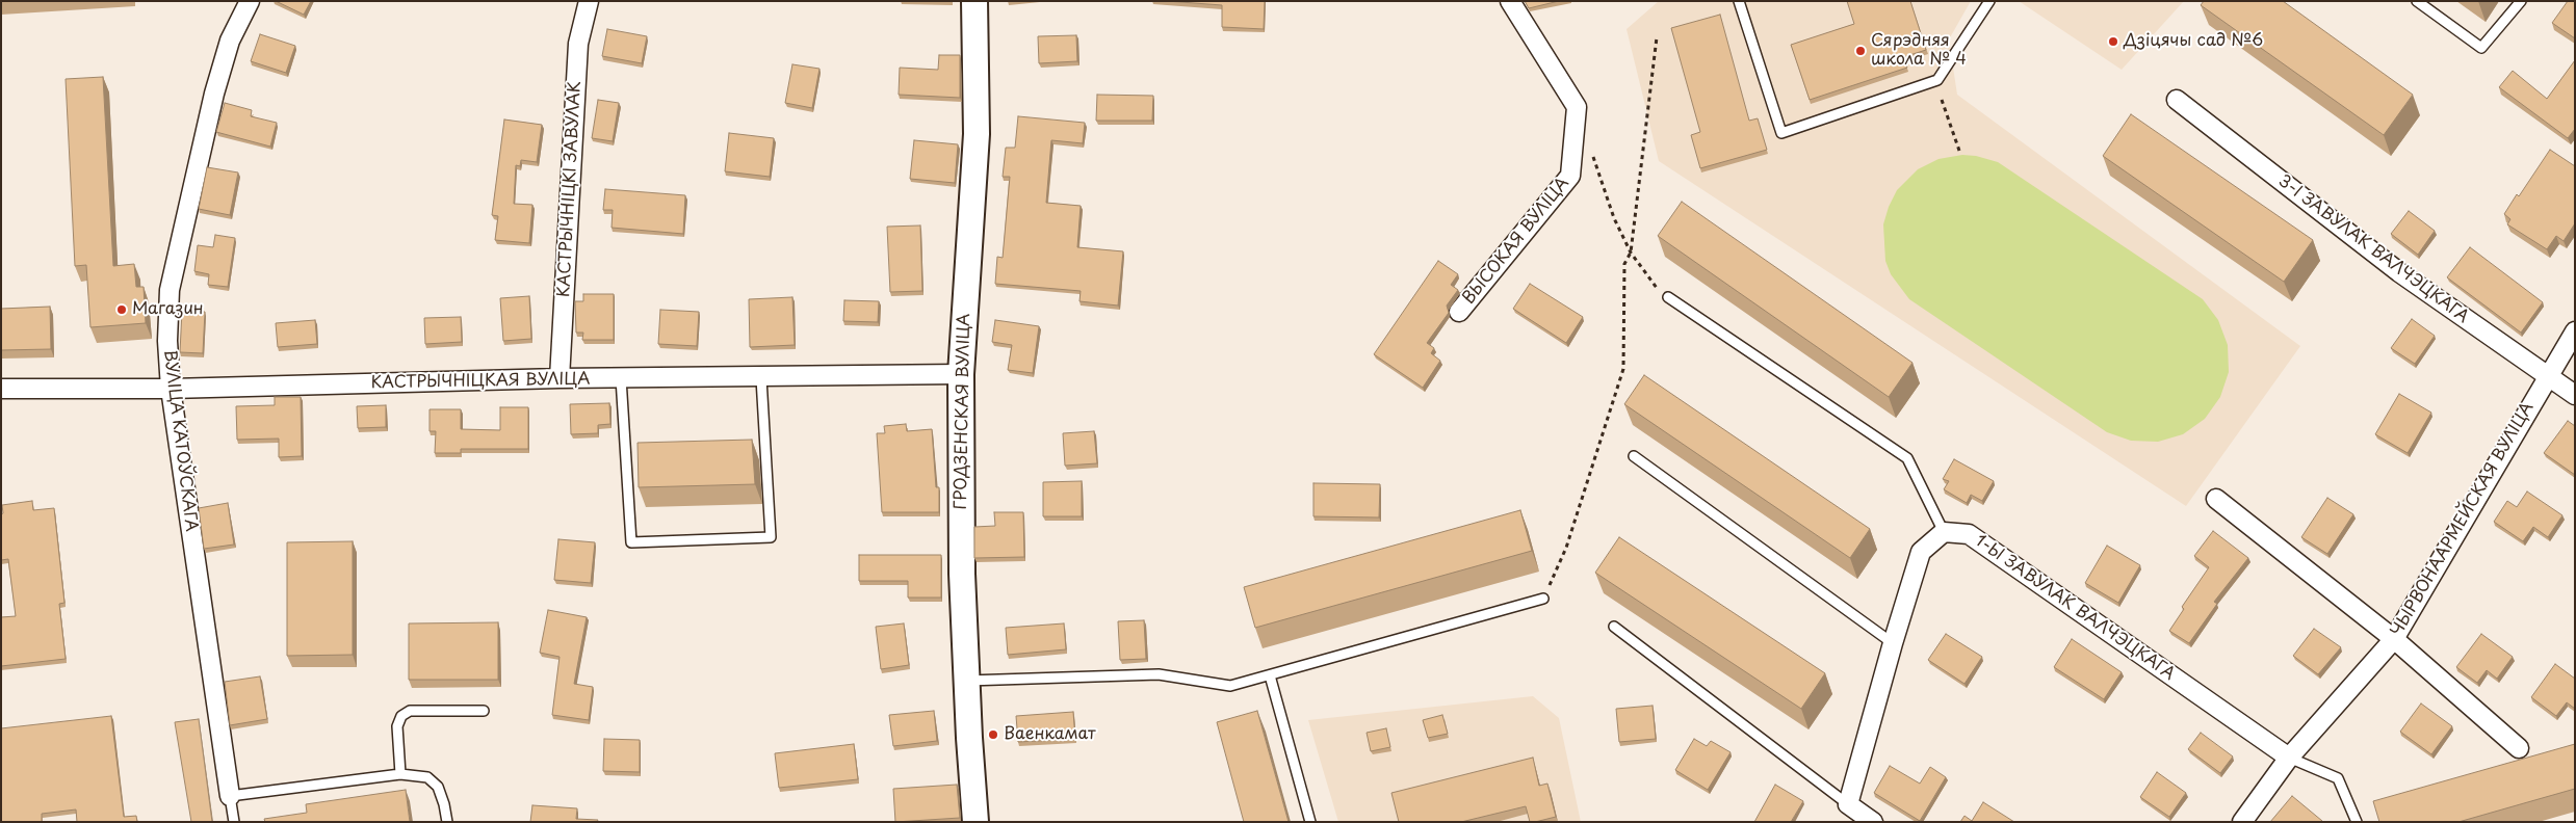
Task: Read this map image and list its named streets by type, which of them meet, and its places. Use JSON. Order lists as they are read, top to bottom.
{
  "streets": {
    "street": [
      "КАСТРЫЧНІЦКІ ЗАВУЛАК",
      "ВЫСОКАЯ ВУЛІЦА",
      "3-І ЗАВУЛАК ВАЛЧЭЦКАГА",
      "КАСТРЫЧНІЦКАЯ ВУЛІЦА",
      "ГРОДЗЕНСКАЯ ВУЛІЦА",
      "ВУЛІЦА КАТОЎСКАГА",
      "ЧЫРВОНААРМЕЙСКАЯ ВУЛІЦА",
      "1-Ы ЗАВУЛАК ВАЛЧЭЦКАГА"
    ]
  },
  "crossings": [
    ["КАСТРЫЧНІЦКІ ЗАВУЛАК", "КАСТРЫЧНІЦКАЯ ВУЛІЦА"],
    ["3-І ЗАВУЛАК ВАЛЧЭЦКАГА", "ЧЫРВОНААРМЕЙСКАЯ ВУЛІЦА"],
    ["КАСТРЫЧНІЦКАЯ ВУЛІЦА", "ГРОДЗЕНСКАЯ ВУЛІЦА"],
    ["КАСТРЫЧНІЦКАЯ ВУЛІЦА", "ВУЛІЦА КАТОЎСКАГА"],
    ["ЧЫРВОНААРМЕЙСКАЯ ВУЛІЦА", "1-Ы ЗАВУЛАК ВАЛЧЭЦКАГА"]
  ],
  "places": [
    "Дзіцячы сад №6",
    "Сярэдняя школа № 4",
    "Магазин",
    "Ваенкамат"
  ]
}
